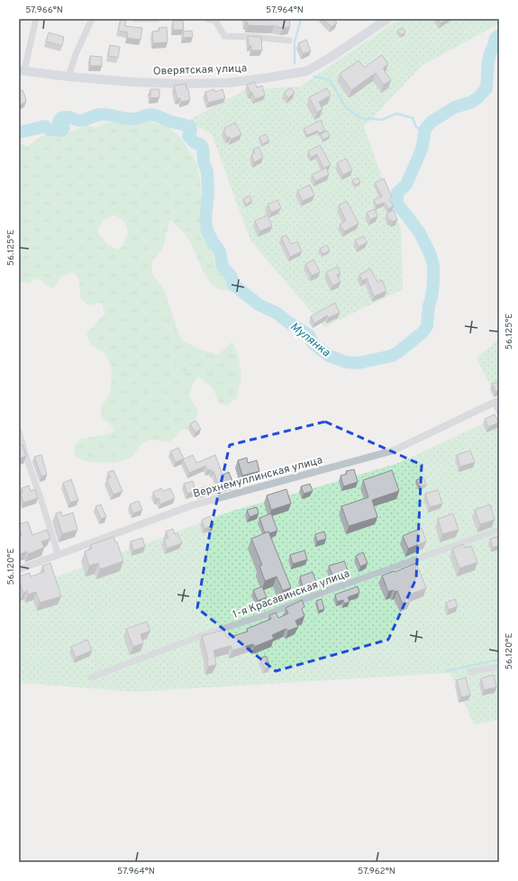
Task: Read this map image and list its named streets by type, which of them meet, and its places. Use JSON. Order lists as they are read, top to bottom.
{
  "streets": {
    "main road": ["Оверятская улица"],
    "street": ["Верхнемуллинская улица", "1-я Красавинская улица"]
  },
  "water": ["Мулянка"],
  "coordinates": [
    "57.966°N",
    "57.964°N",
    "56.125°E",
    "56.120°E",
    "57.962°N"
  ]
}
